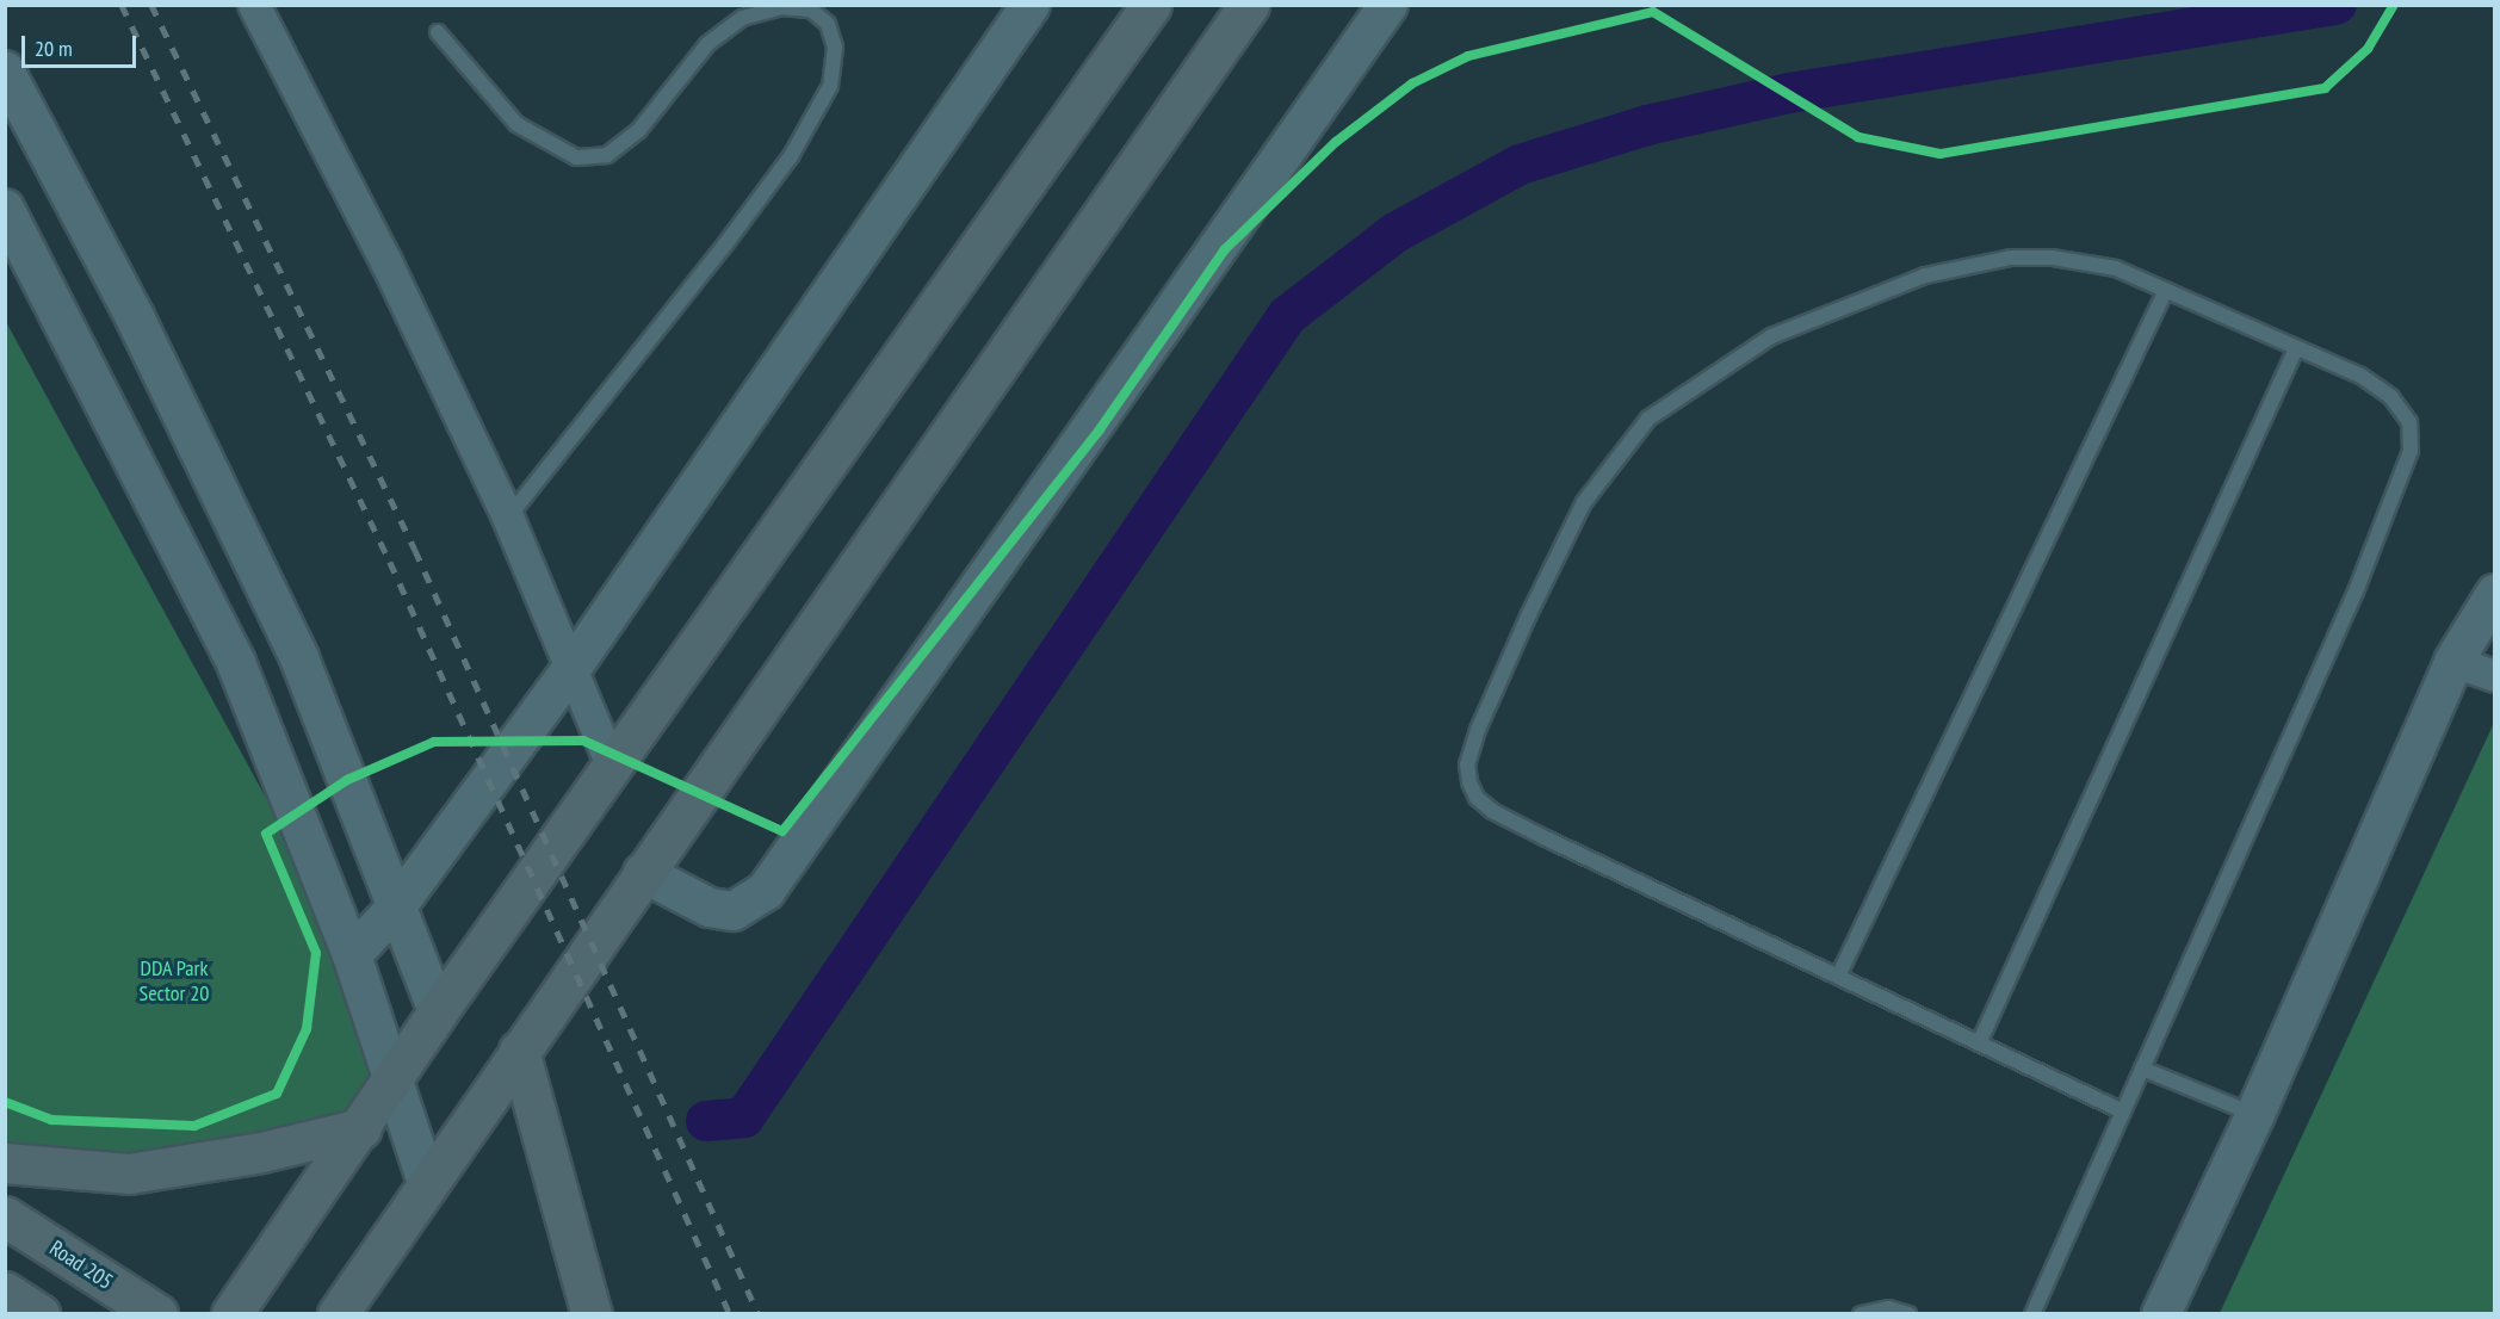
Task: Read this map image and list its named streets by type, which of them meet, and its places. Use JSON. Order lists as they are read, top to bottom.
{
  "streets": {
    "main road": ["Road 205"]
  },
  "parks": ["DDA Park Sector 20"],
  "scale_bar": "20 m"
}
